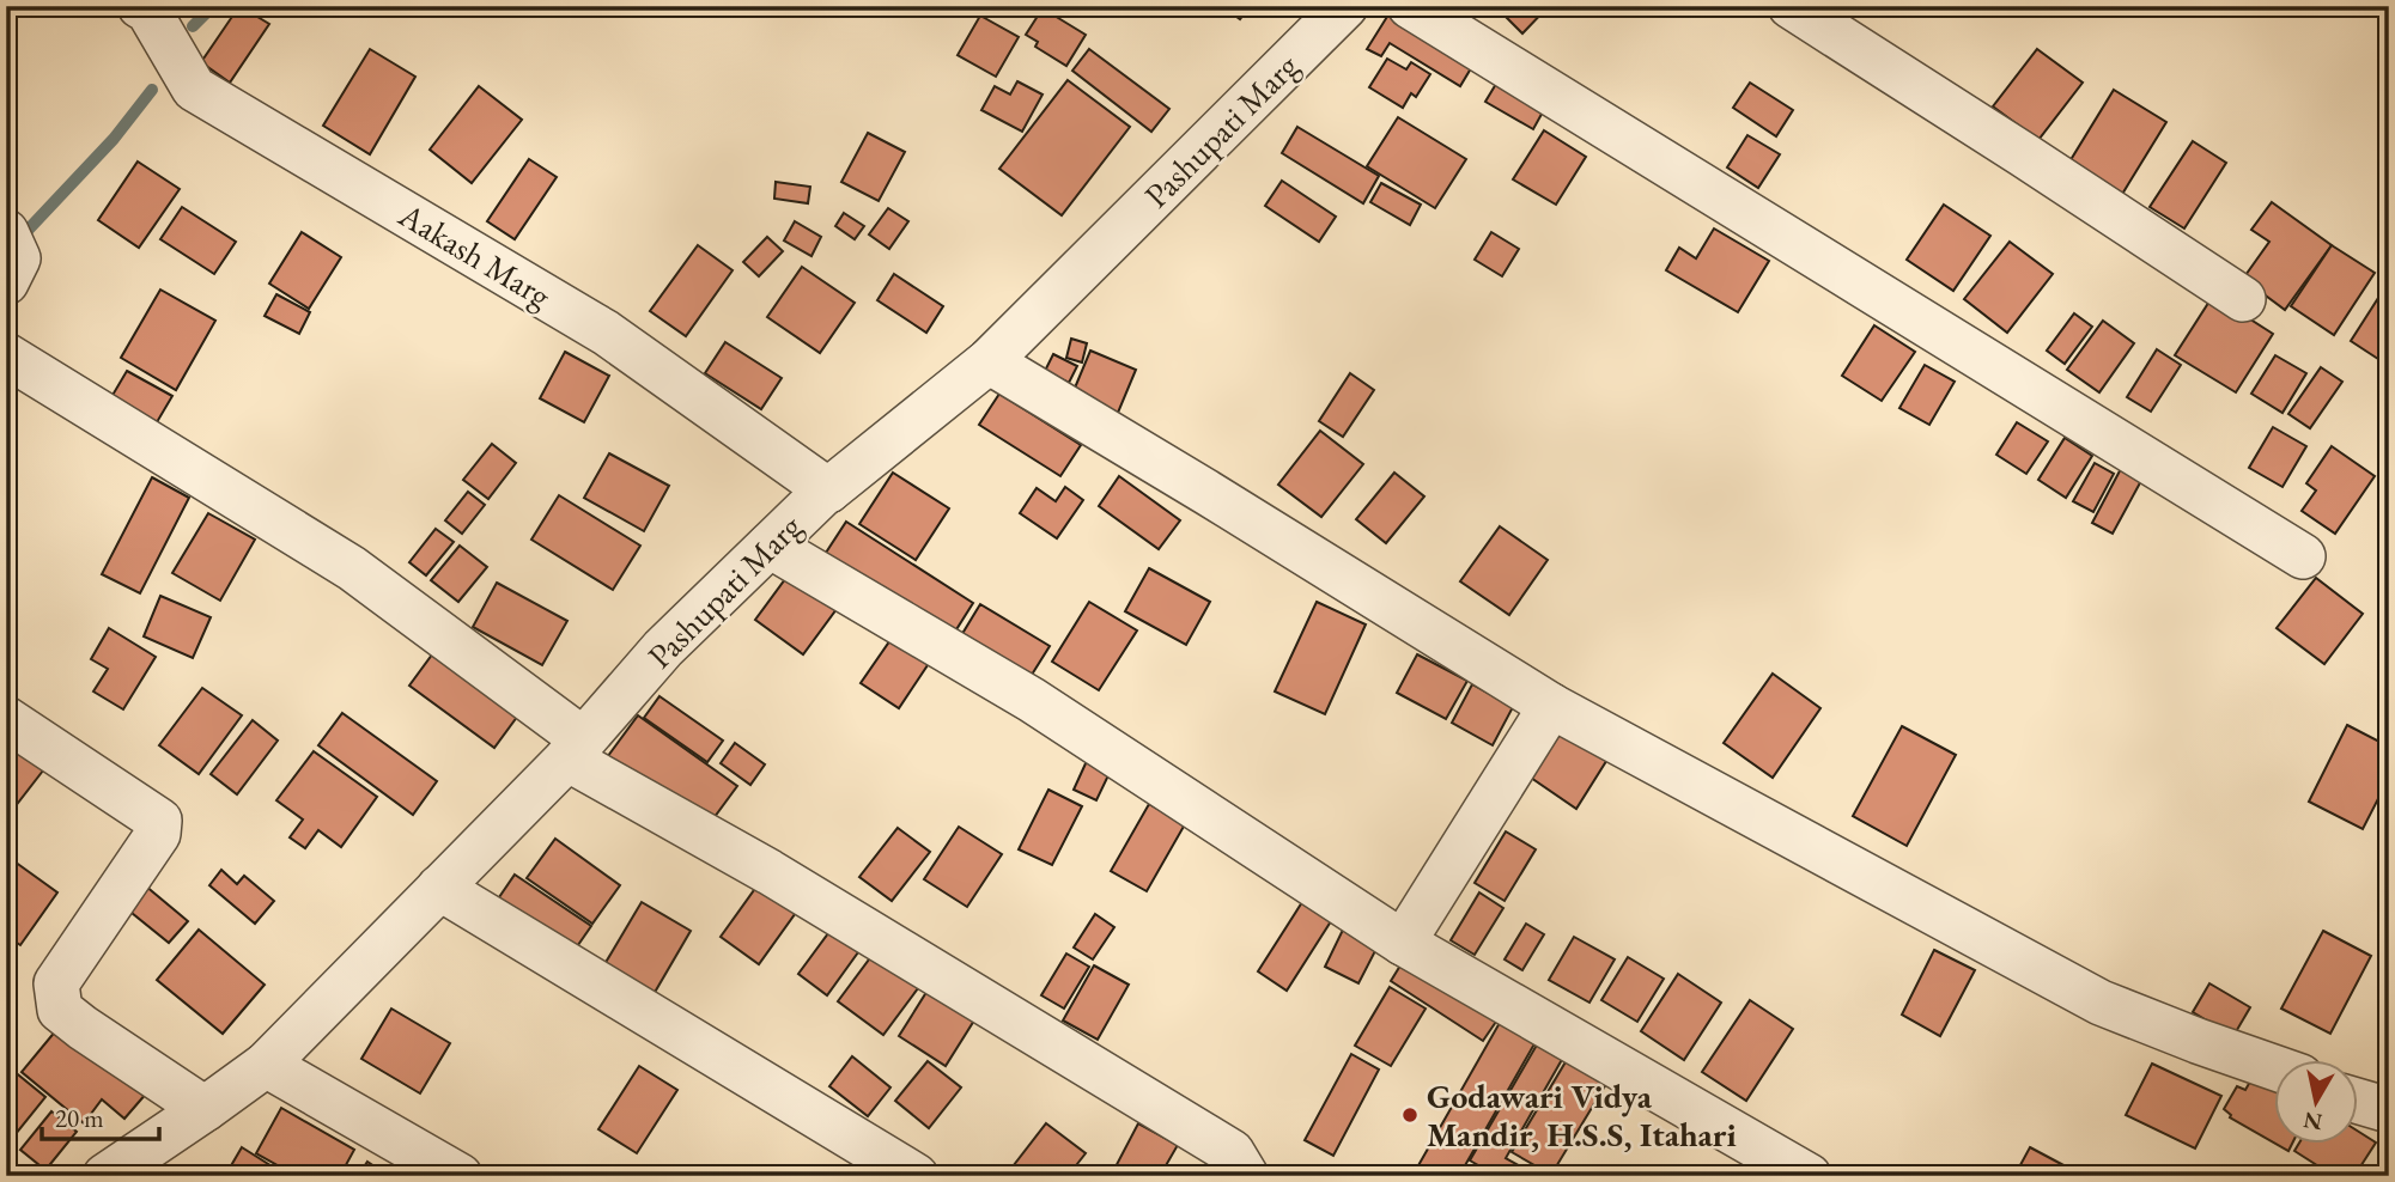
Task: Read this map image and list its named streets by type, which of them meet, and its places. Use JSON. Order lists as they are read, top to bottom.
{
  "streets": {
    "street": ["Pashupati Marg", "Aakash Marg"]
  },
  "crossings": [
    ["Pashupati Marg", "Aakash Marg"]
  ],
  "places": ["Godawari Vidya Mandir, H.S.S, Itahari"],
  "scale_bar": "20 m",
  "north": "bottom"
}
